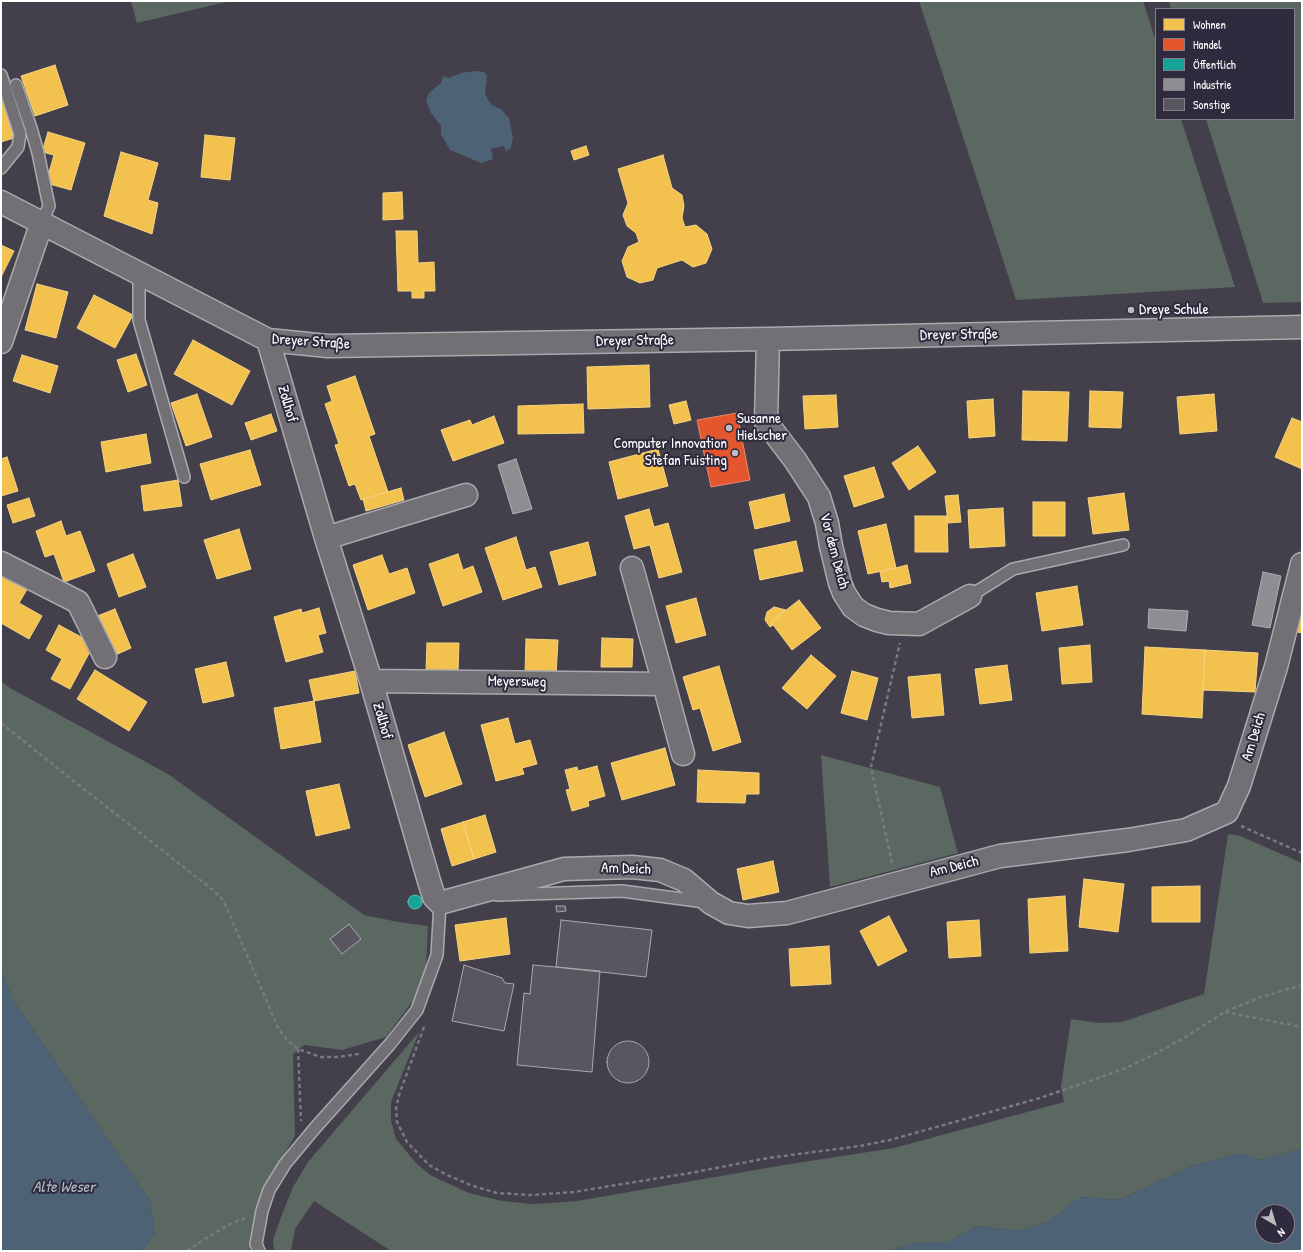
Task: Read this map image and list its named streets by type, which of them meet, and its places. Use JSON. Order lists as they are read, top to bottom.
{
  "streets": {
    "street": [
      "Dreyer Straße",
      "Zollhof",
      "Vor dem Deich",
      "Meyersweg",
      "Am Deich"
    ]
  },
  "crossings": [
    ["Dreyer Straße", "Zollhof"],
    ["Dreyer Straße", "Vor dem Deich"],
    ["Zollhof", "Meyersweg"],
    ["Zollhof", "Am Deich"]
  ],
  "water": ["Alte Weser"],
  "places": ["Dreye Schule", "Susanne Hielscher", "Computer Innovation Stefan Fuisting"],
  "legend": [
    "Wohnen",
    "Handel",
    "Öffentlich",
    "Industrie",
    "Sonstige"
  ],
  "north": "bottom right"
}
